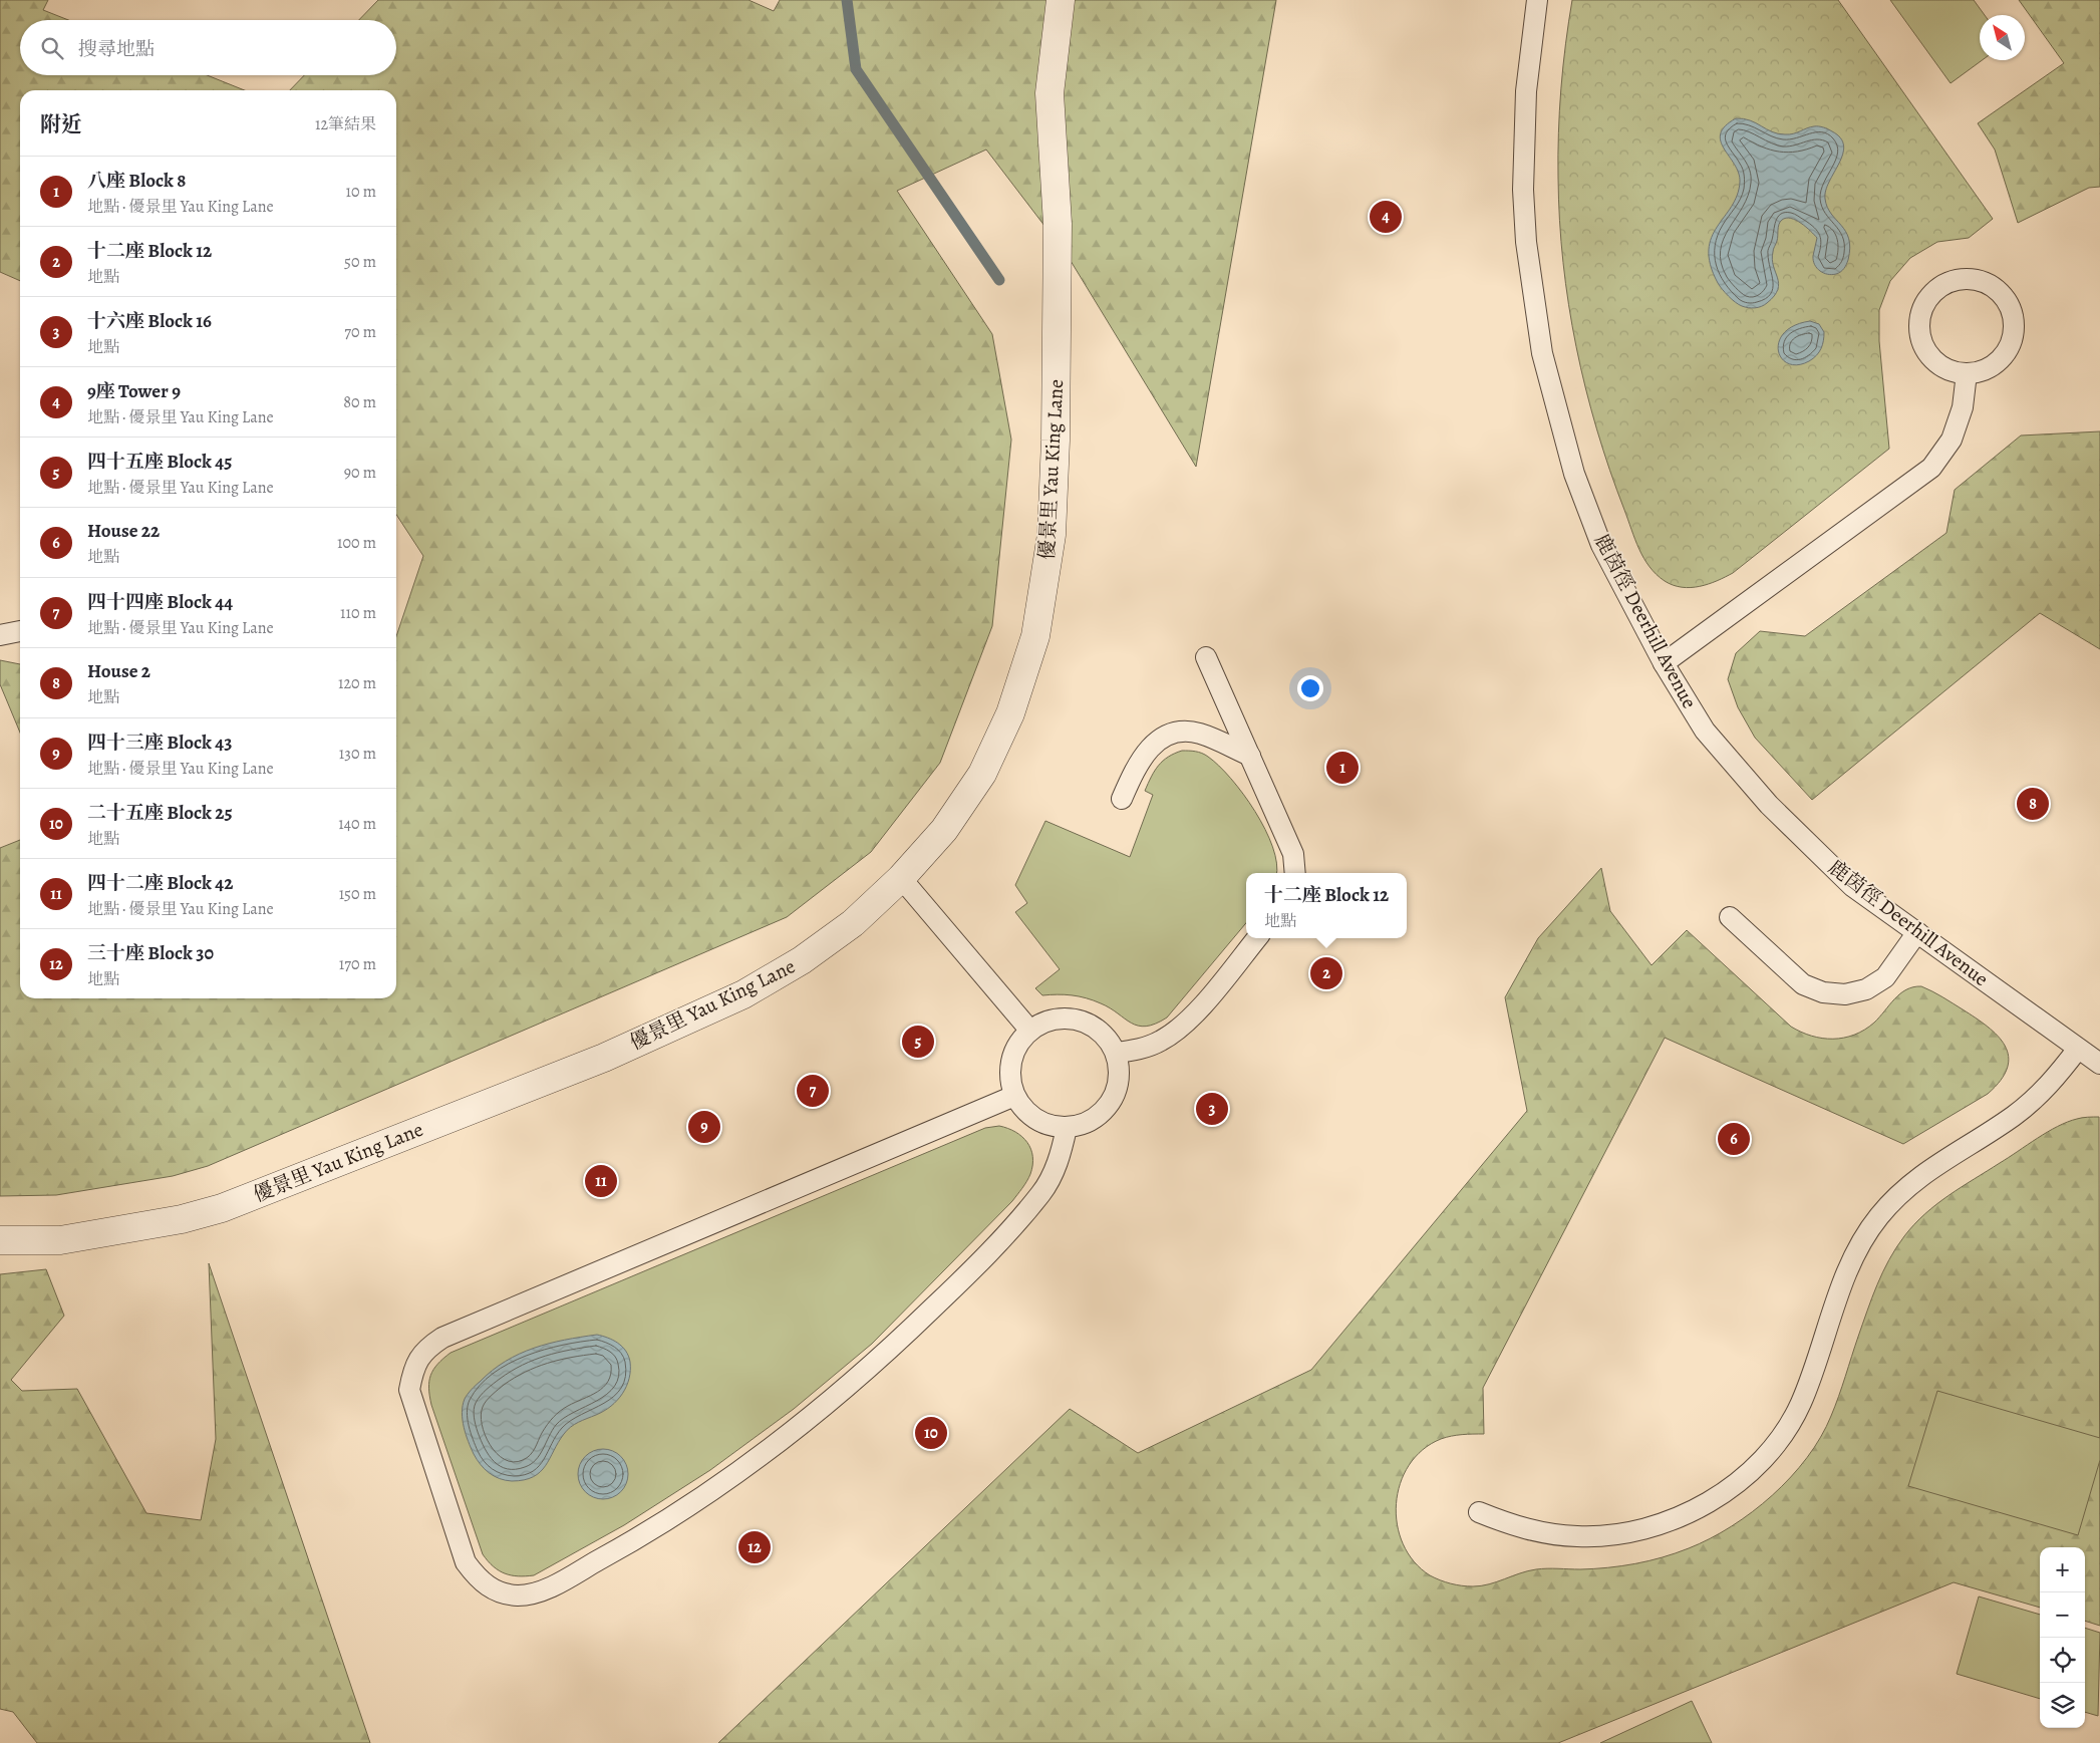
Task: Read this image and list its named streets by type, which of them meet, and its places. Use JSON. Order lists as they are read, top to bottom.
{
  "streets": {
    "street": ["優景里 Yau King Lane"],
    "lane": ["鹿茵徑 Deerhill Avenue"]
  },
  "north": "top left",
  "page": {
    "search": "搜尋地點",
    "heading": ["附近", "12筆結果"],
    "list": [
      {
        "mark": "1",
        "name": "八座 Block 8",
        "note": "地點 · 優景里 Yau King Lane",
        "value": "10 m"
      },
      {
        "mark": "2",
        "name": "十二座 Block 12",
        "note": "地點",
        "value": "50 m"
      },
      {
        "mark": "3",
        "name": "十六座 Block 16",
        "note": "地點",
        "value": "70 m"
      },
      {
        "mark": "4",
        "name": "9座 Tower 9",
        "note": "地點 · 優景里 Yau King Lane",
        "value": "80 m"
      },
      {
        "mark": "5",
        "name": "四十五座 Block 45",
        "note": "地點 · 優景里 Yau King Lane",
        "value": "90 m"
      },
      {
        "mark": "6",
        "name": "House 22",
        "note": "地點",
        "value": "100 m"
      },
      {
        "mark": "7",
        "name": "四十四座 Block 44",
        "note": "地點 · 優景里 Yau King Lane",
        "value": "110 m"
      },
      {
        "mark": "8",
        "name": "House 2",
        "note": "地點",
        "value": "120 m"
      },
      {
        "mark": "9",
        "name": "四十三座 Block 43",
        "note": "地點 · 優景里 Yau King Lane",
        "value": "130 m"
      },
      {
        "mark": "10",
        "name": "二十五座 Block 25",
        "note": "地點",
        "value": "140 m"
      },
      {
        "mark": "11",
        "name": "四十二座 Block 42",
        "note": "地點 · 優景里 Yau King Lane",
        "value": "150 m"
      },
      {
        "mark": "12",
        "name": "三十座 Block 30",
        "note": "地點",
        "value": "170 m"
      }
    ],
    "pins": [
      "4",
      "1",
      "8",
      "2",
      "5",
      "7",
      "3",
      "9",
      "6",
      "11",
      "10",
      "12"
    ],
    "popup": ["十二座 Block 12", "地點"],
    "map_buttons": ["+", "−"]
  }
}
